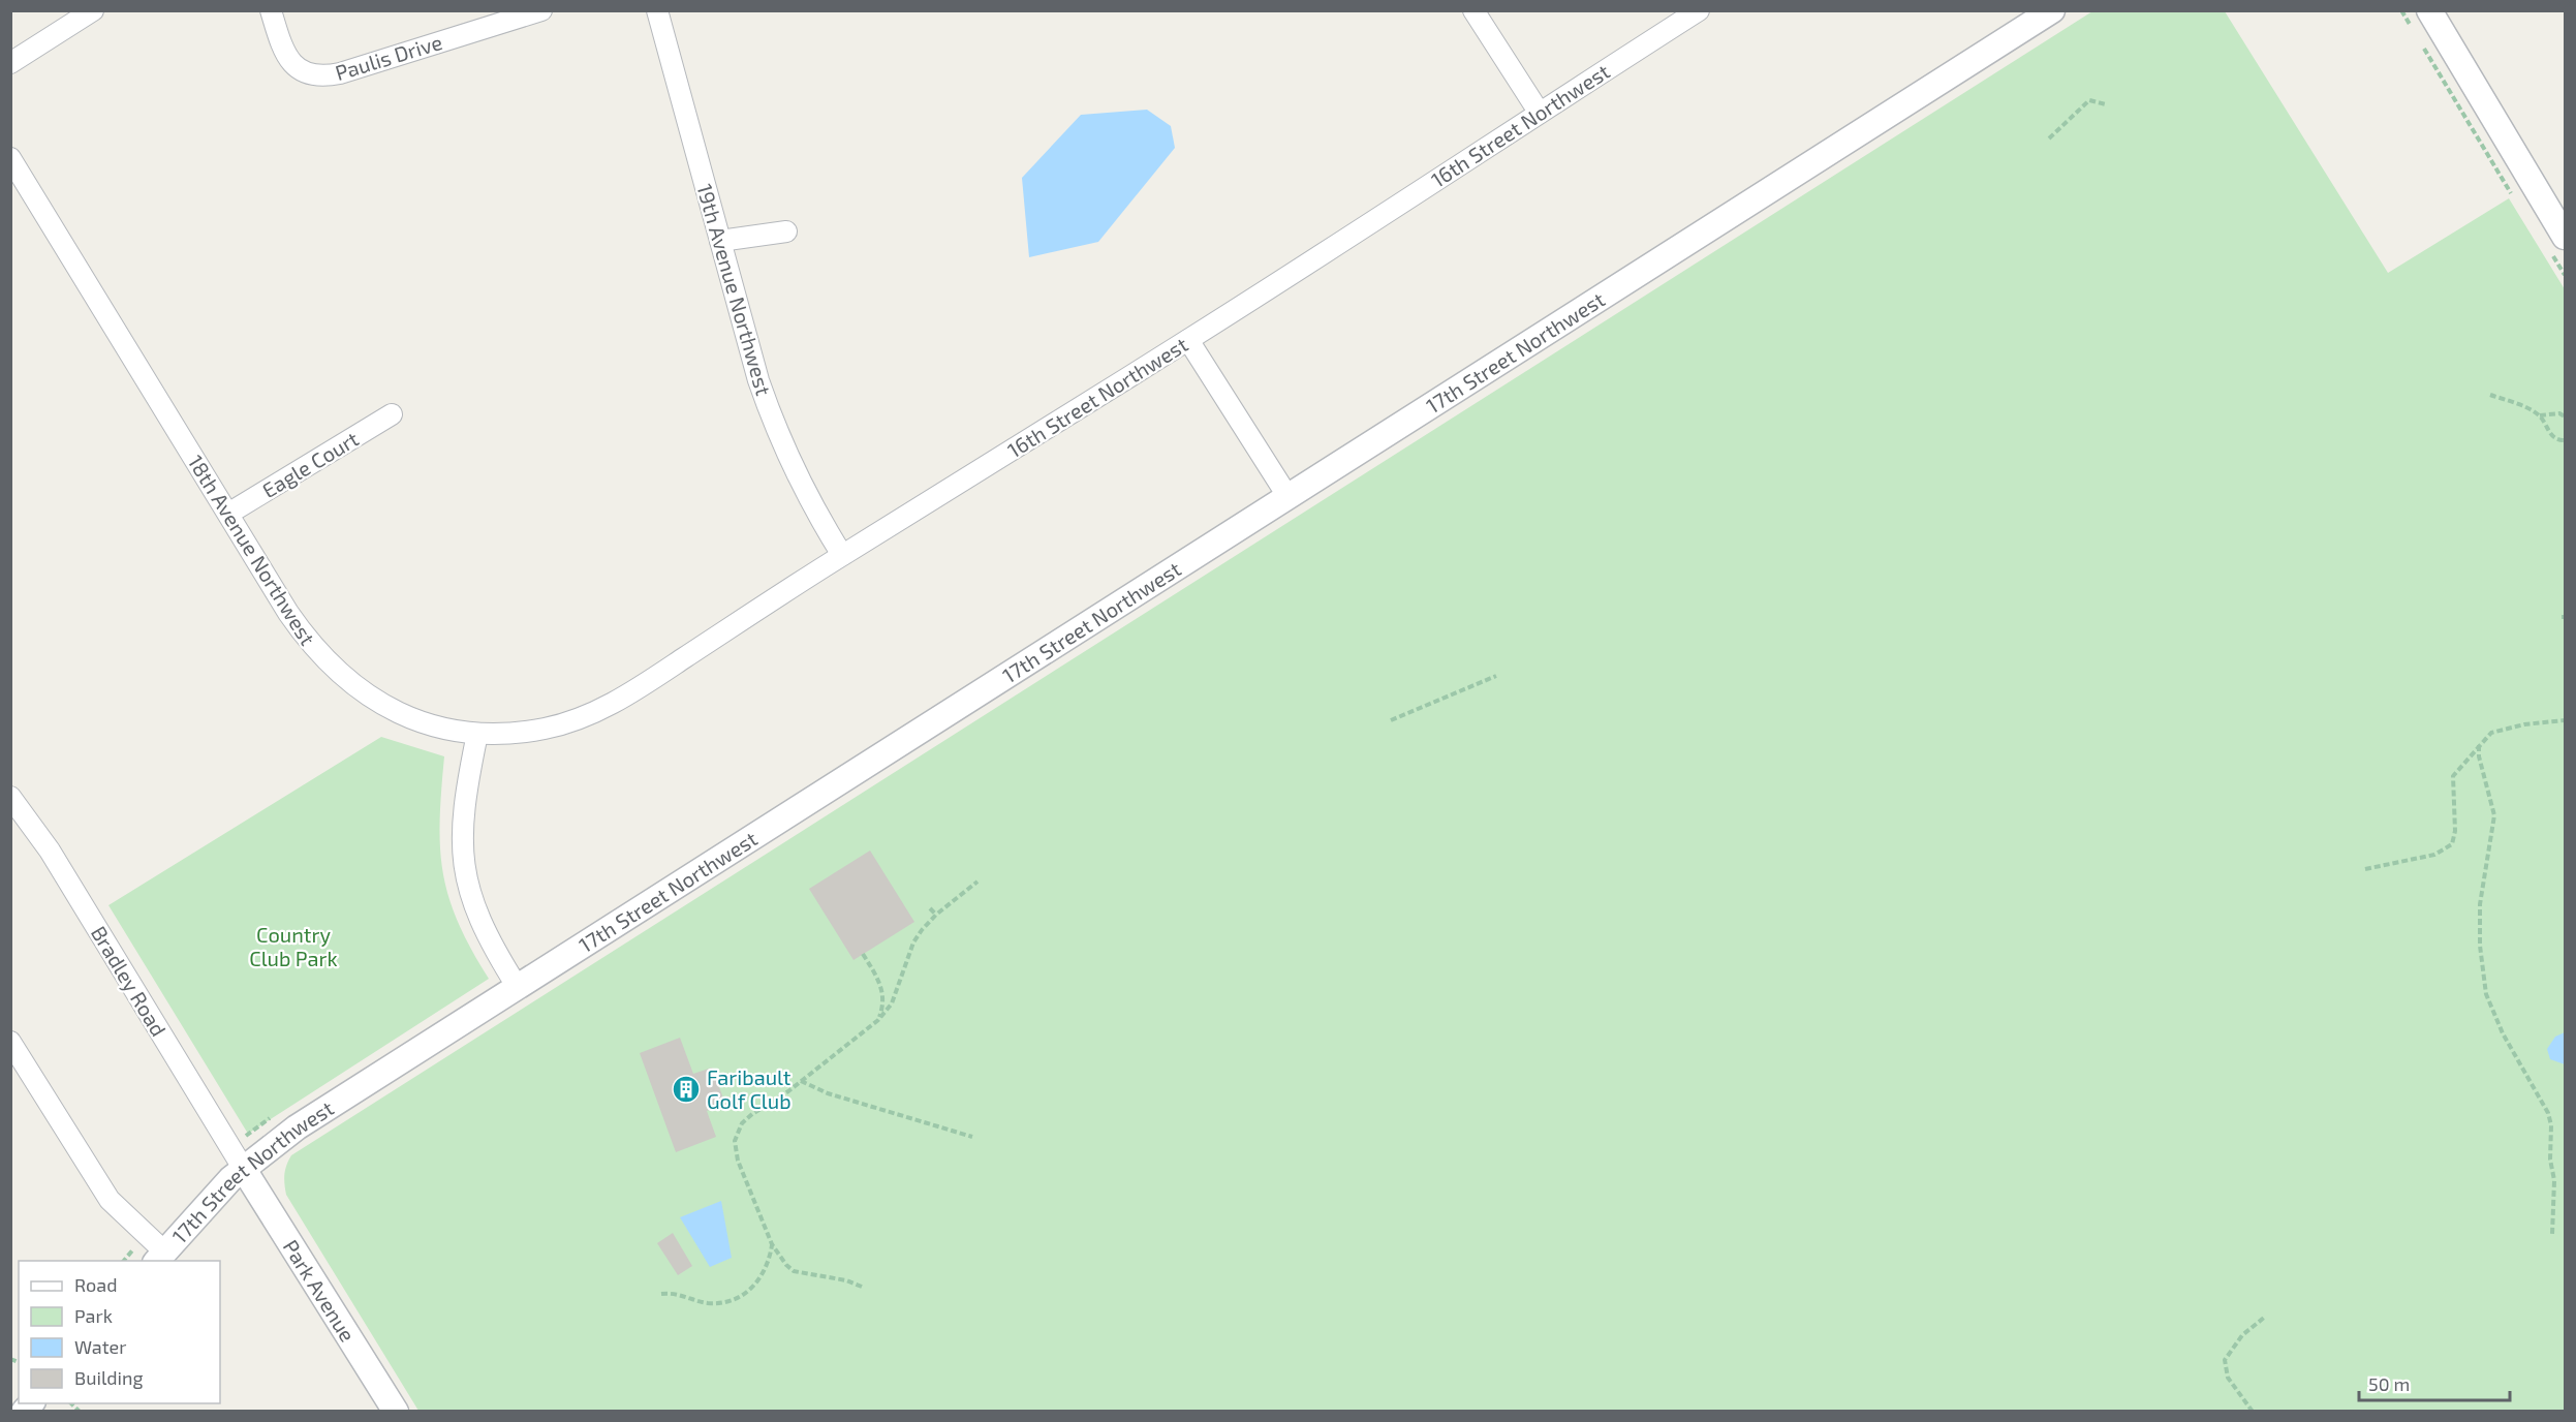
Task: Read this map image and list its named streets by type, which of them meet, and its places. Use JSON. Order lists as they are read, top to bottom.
{
  "streets": {
    "street": [
      "Paulis Drive",
      "16th Street Northwest",
      "19th Avenue Northwest",
      "17th Street Northwest",
      "Eagle Court",
      "18th Avenue Northwest",
      "Bradley Road",
      "Park Avenue"
    ]
  },
  "crossings": [
    ["16th Street Northwest", "19th Avenue Northwest"],
    ["16th Street Northwest", "18th Avenue Northwest"],
    ["17th Street Northwest", "Bradley Road"],
    ["17th Street Northwest", "Park Avenue"],
    ["Eagle Court", "18th Avenue Northwest"],
    ["Bradley Road", "Park Avenue"]
  ],
  "parks": ["Country Club Park"],
  "places": {
    "building": ["Faribault Golf Club"]
  },
  "legend": [
    "Road",
    "Park",
    "Water",
    "Building"
  ],
  "scale_bar": "50 m"
}
